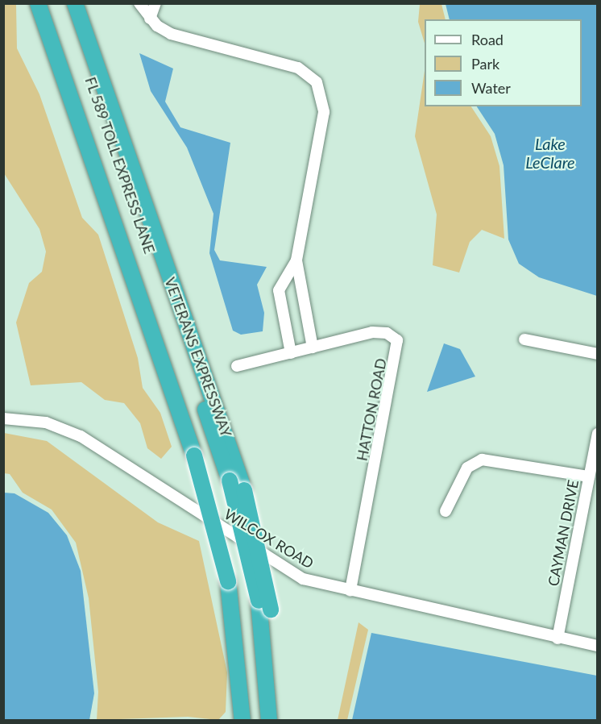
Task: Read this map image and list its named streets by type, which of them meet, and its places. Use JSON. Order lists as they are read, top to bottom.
{
  "streets": {
    "highway": ["FL 589 TOLL EXPRESS LANE", "VETERANS EXPRESSWAY"],
    "street": ["HATTON ROAD", "CAYMAN DRIVE", "WILCOX ROAD"]
  },
  "crossings": [
    ["FL 589 TOLL EXPRESS LANE", "VETERANS EXPRESSWAY"],
    ["HATTON ROAD", "WILCOX ROAD"],
    ["CAYMAN DRIVE", "WILCOX ROAD"]
  ],
  "water": ["Lake LeClare"],
  "legend": ["Road", "Park", "Water"]
}
